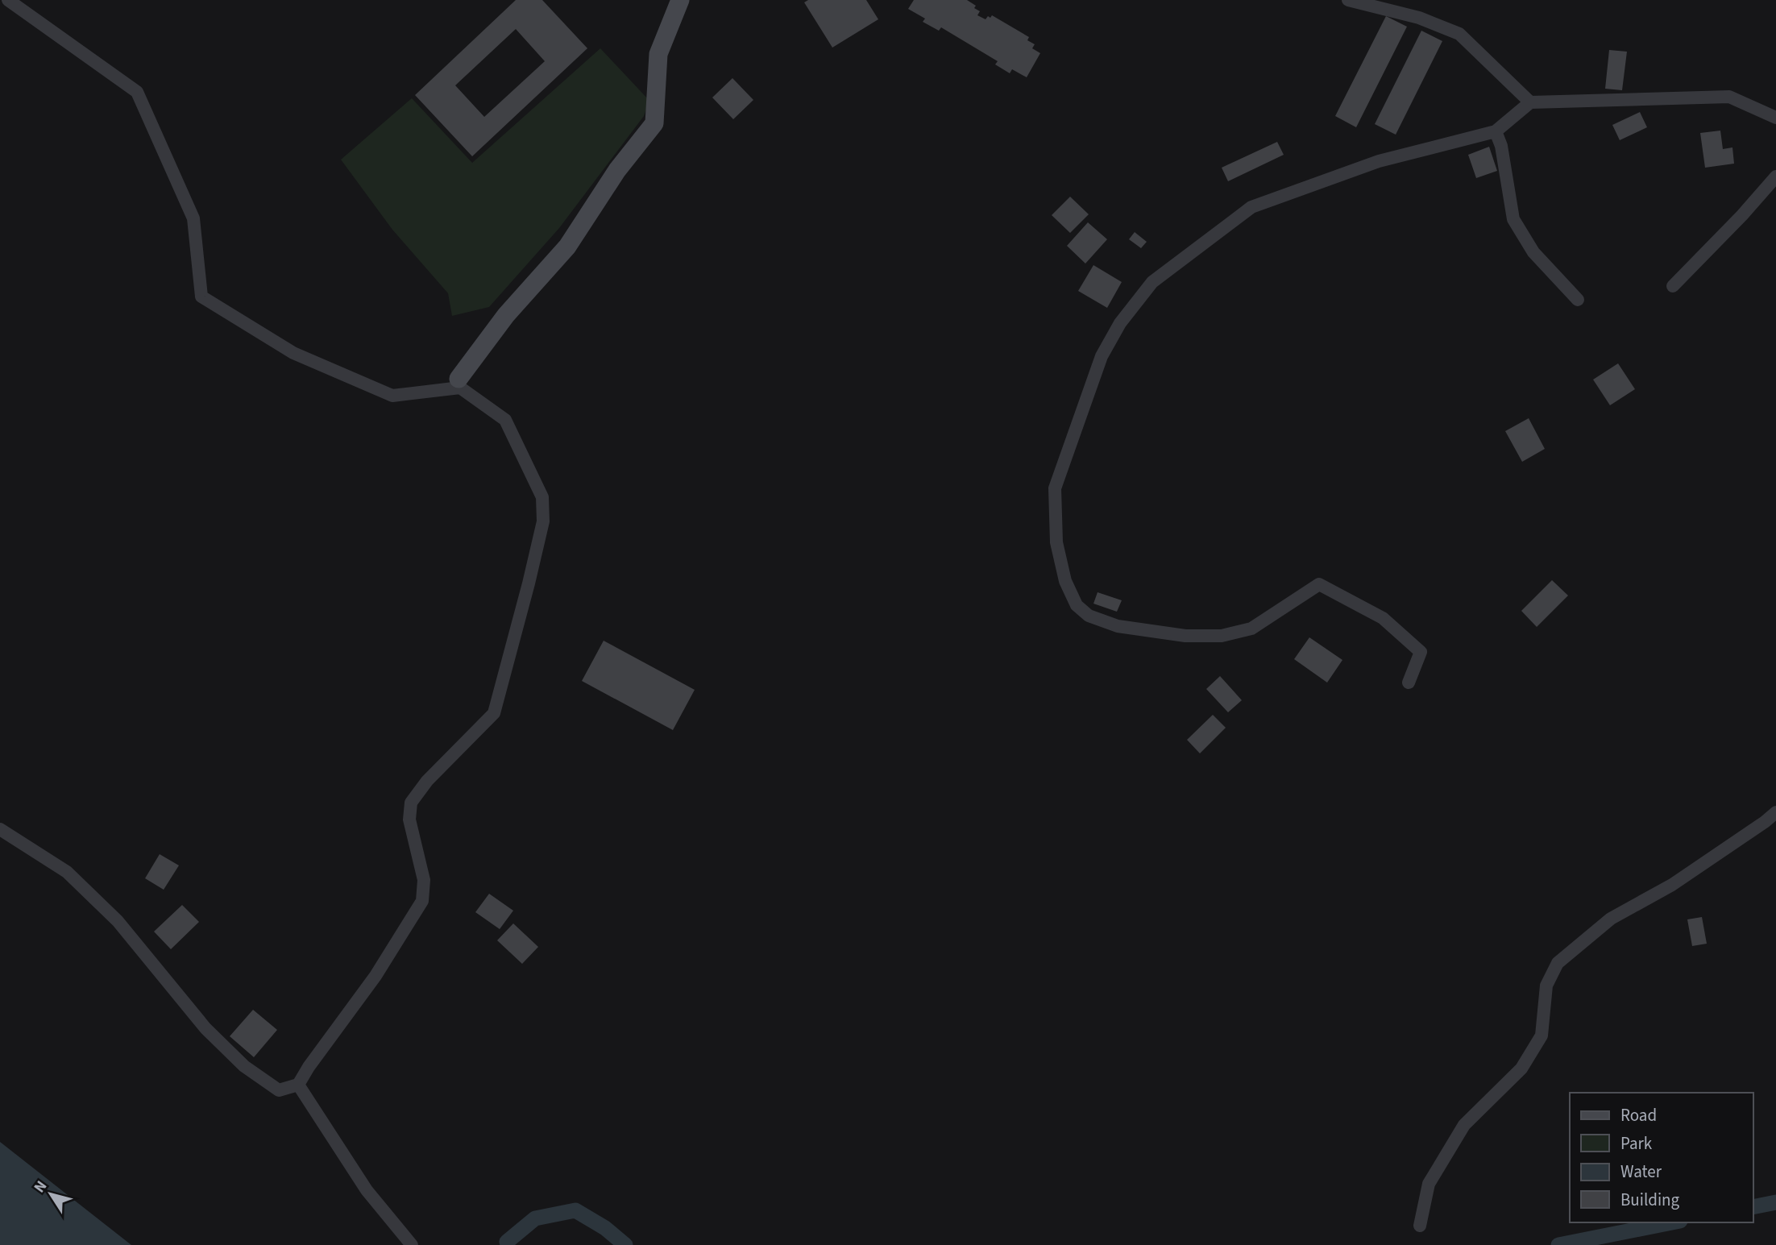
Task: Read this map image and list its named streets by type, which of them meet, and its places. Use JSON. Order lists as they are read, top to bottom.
{
  "legend": [
    "Road",
    "Park",
    "Water",
    "Building"
  ],
  "north": "top left"
}
